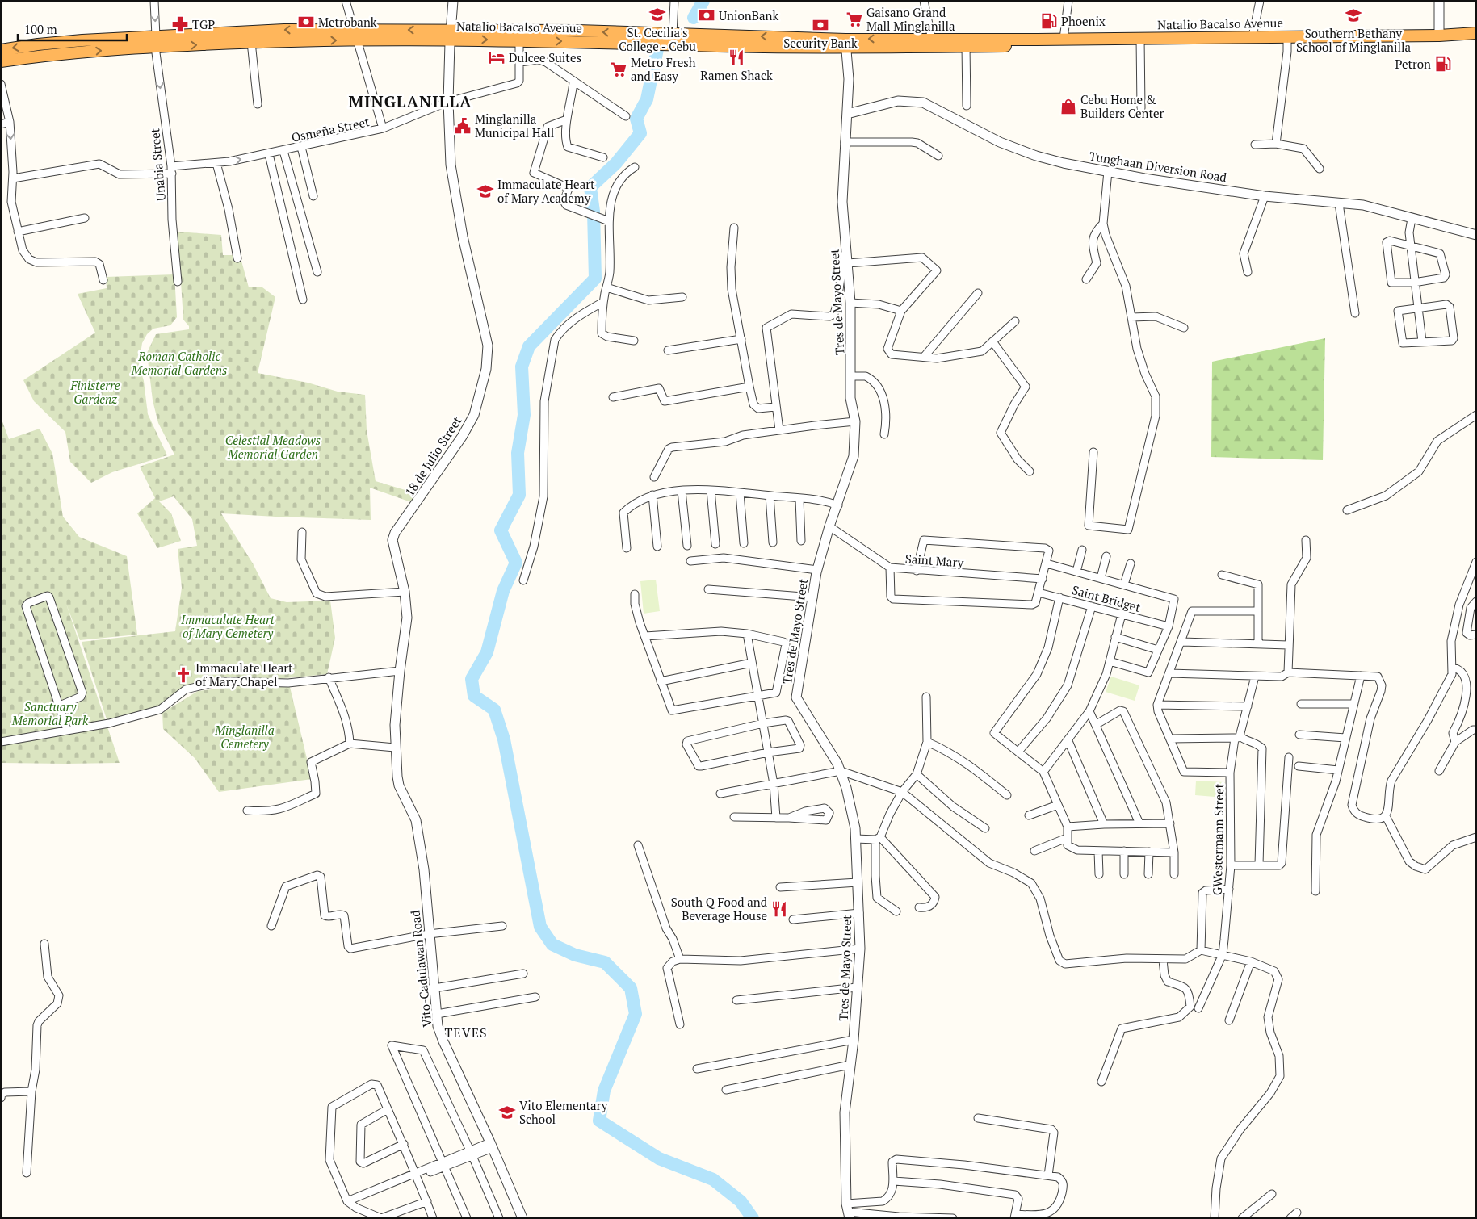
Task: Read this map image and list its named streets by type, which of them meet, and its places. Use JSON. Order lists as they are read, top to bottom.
{
  "streets": {
    "highway": ["Natalio Bacalso Avenue"],
    "street": [
      "Osmeña Street",
      "Unabia Street",
      "Tunghaan Diversion Road",
      "Tres de Mayo Street",
      "18 de Julio Street",
      "Saint Mary",
      "Saint Bridget",
      "GWestermann Street",
      "Vito-Cadulawan Road"
    ]
  },
  "crossings": [
    ["Natalio Bacalso Avenue", "Osmeña Street"],
    ["Natalio Bacalso Avenue", "Unabia Street"],
    ["Natalio Bacalso Avenue", "Tres de Mayo Street"],
    ["Natalio Bacalso Avenue", "18 de Julio Street"],
    ["Osmeña Street", "Unabia Street"],
    ["Osmeña Street", "18 de Julio Street"],
    ["Tunghaan Diversion Road", "Tres de Mayo Street"],
    ["Tres de Mayo Street", "Saint Mary"],
    ["18 de Julio Street", "Vito-Cadulawan Road"]
  ],
  "one_way": ["Unabia Street"],
  "districts": ["MINGLANILLA", "TEVES"],
  "parks": [
    "Roman Catholic Memorial Gardens",
    "Finisterre Gardenz",
    "Celestial Meadows Memorial Garden",
    "Immaculate Heart of Mary Cemetery",
    "Sanctuary Memorial Park",
    "Minglanilla Cemetery"
  ],
  "places": {
    "school or university": [
      "St. Cecilia's College - Cebu",
      "Southern Bethany School of Minglanilla",
      "Immaculate Heart of Mary Academy",
      "Vito Elementary School"
    ],
    "bank": ["UnionBank", "Metrobank", "Security Bank"],
    "supermarket": ["Gaisano Grand Mall Minglanilla", "Metro Fresh and Easy"],
    "fuel station": ["Phoenix", "Petron"],
    "pharmacy": ["TGP"],
    "hotel": ["Dulcee Suites"],
    "restaurant": ["Ramen Shack", "South Q Food and Beverage House"],
    "shop": ["Cebu Home & Builders Center"],
    "public building": ["Minglanilla Municipal Hall"],
    "church": ["Immaculate Heart of Mary Chapel"]
  },
  "scale_bar": "100 m"
}
